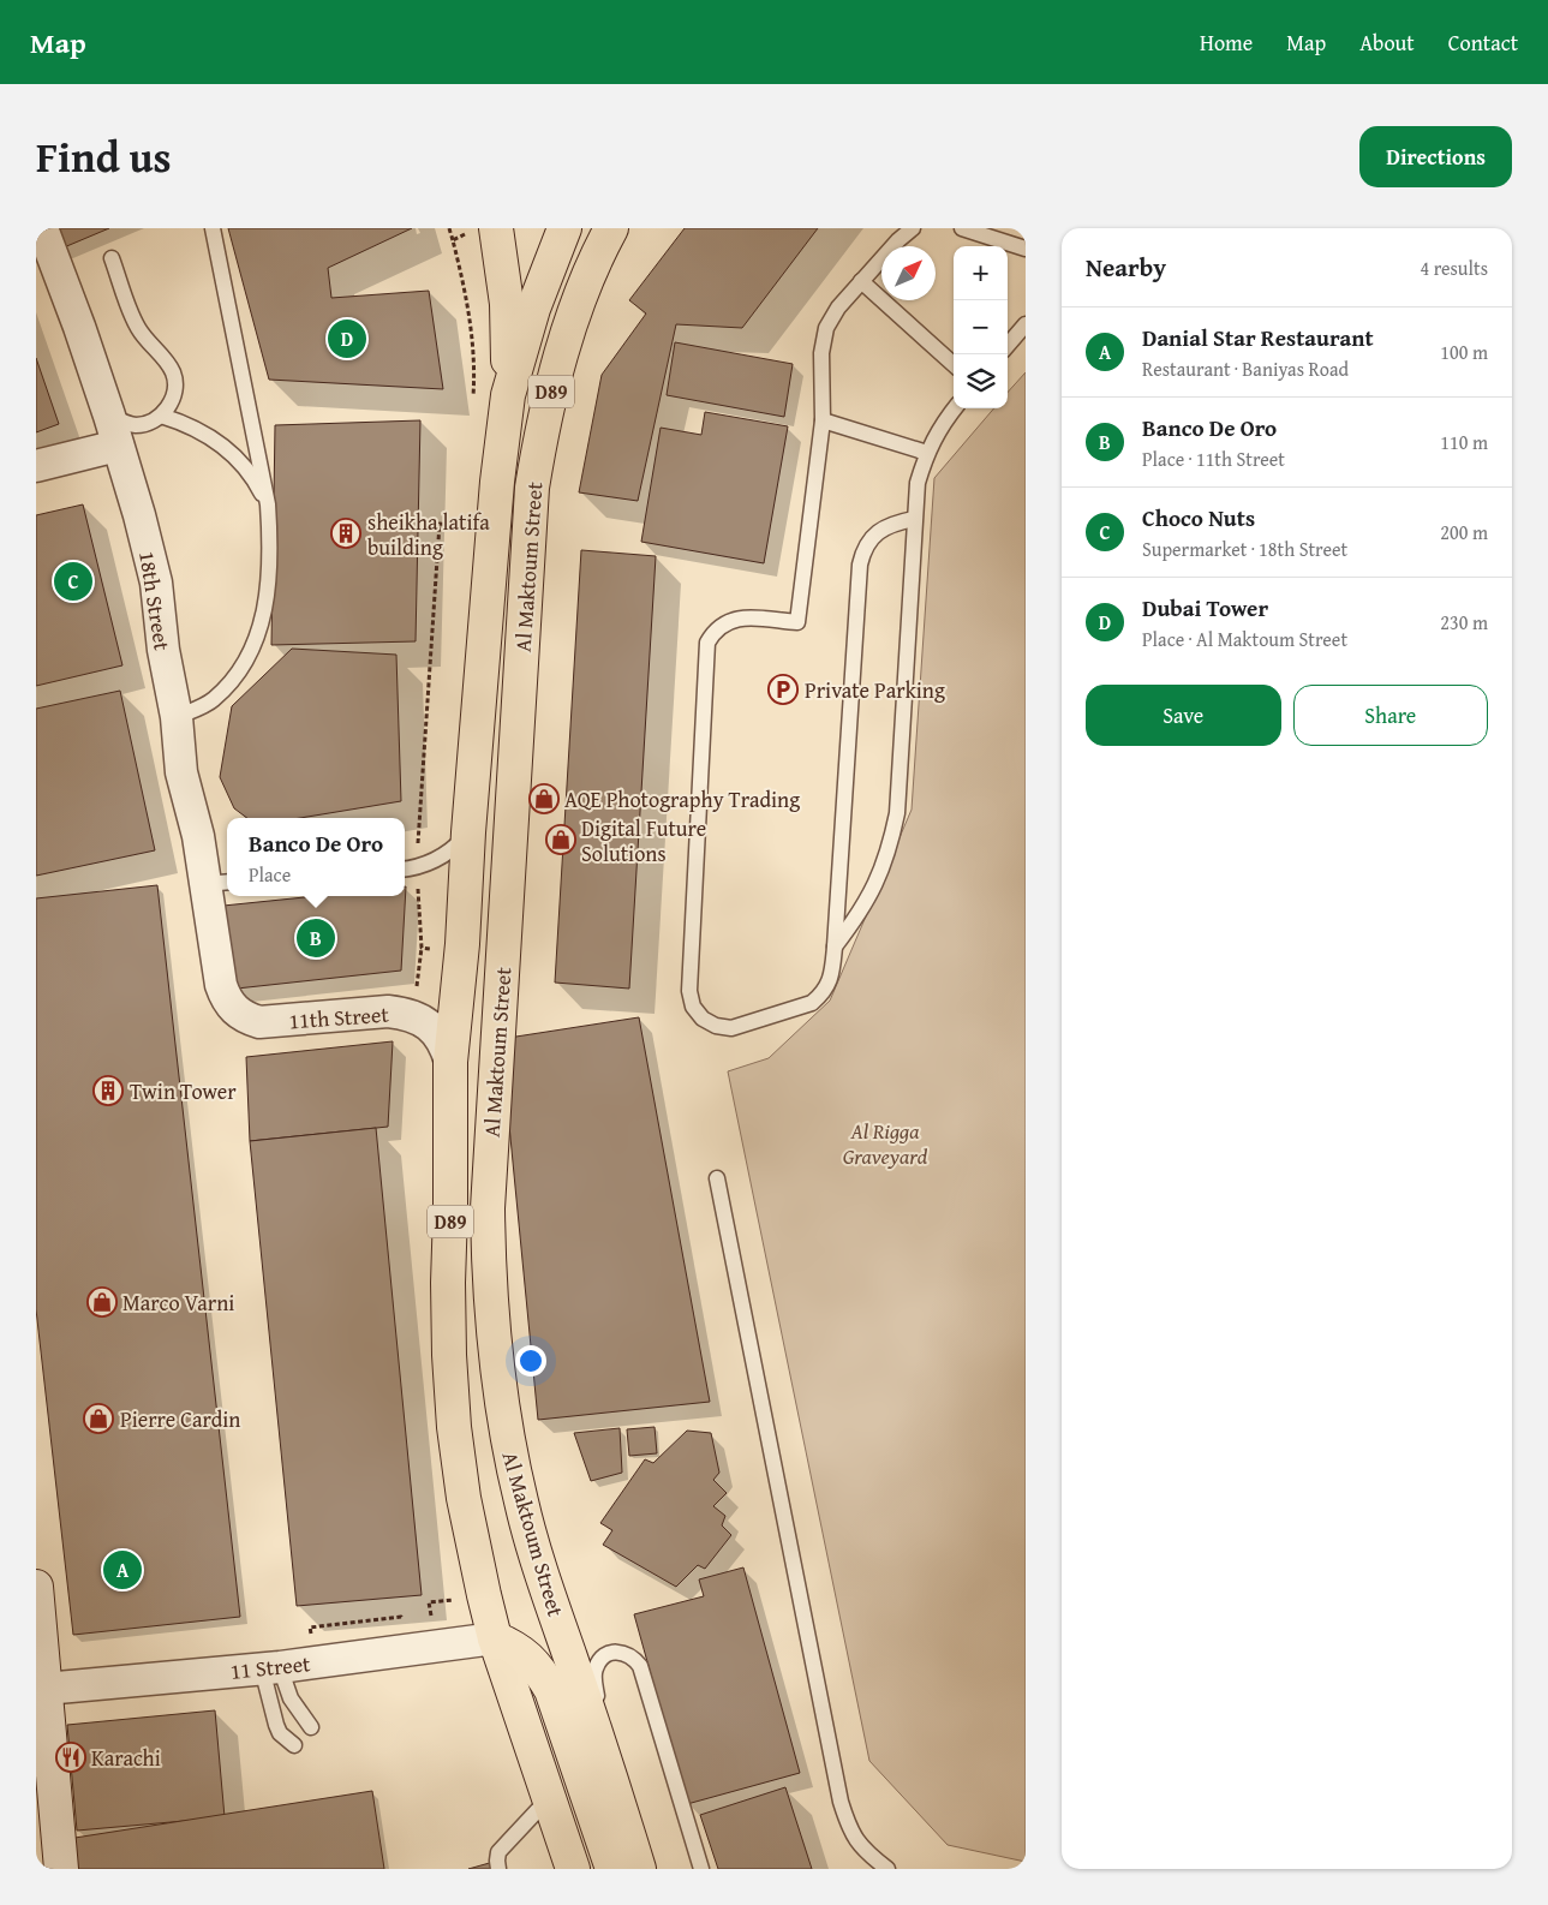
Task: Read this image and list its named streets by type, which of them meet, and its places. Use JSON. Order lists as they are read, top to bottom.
{
  "streets": {
    "main road": ["D89", "Al Maktoum Street"],
    "street": ["18th Street", "11th Street", "11 Street"]
  },
  "crossings": [
    ["Al Maktoum Street", "11th Street"],
    ["Al Maktoum Street", "11 Street"],
    ["18th Street", "11th Street"]
  ],
  "parks": ["Al Rigga Graveyard"],
  "places": {
    "building": ["sheikha latifa building", "Twin Tower"],
    "parking": ["Private Parking"],
    "shop": [
      "AQE Photography Trading",
      "Digital Future Solutions",
      "Marco Varni",
      "Pierre Cardin"
    ],
    "restaurant": ["Karachi"]
  },
  "north": "top right",
  "page": {
    "header": "Map",
    "nav": [
      "Home",
      "Map",
      "About",
      "Contact"
    ],
    "title": "Find us",
    "buttons": [
      "Directions",
      ["Save", "Share"]
    ],
    "heading": ["Nearby", "4 results"],
    "map_buttons": ["+", "−"],
    "list": [
      {
        "mark": "A",
        "name": "Danial Star Restaurant",
        "note": "Restaurant · Baniyas Road",
        "value": "100 m"
      },
      {
        "mark": "B",
        "name": "Banco De Oro",
        "note": "Place · 11th Street",
        "value": "110 m"
      },
      {
        "mark": "C",
        "name": "Choco Nuts",
        "note": "Supermarket · 18th Street",
        "value": "200 m"
      },
      {
        "mark": "D",
        "name": "Dubai Tower",
        "note": "Place · Al Maktoum Street",
        "value": "230 m"
      }
    ],
    "pins": [
      "D",
      "C",
      "B",
      "A"
    ],
    "popup": ["Banco De Oro", "Place"]
  }
}
